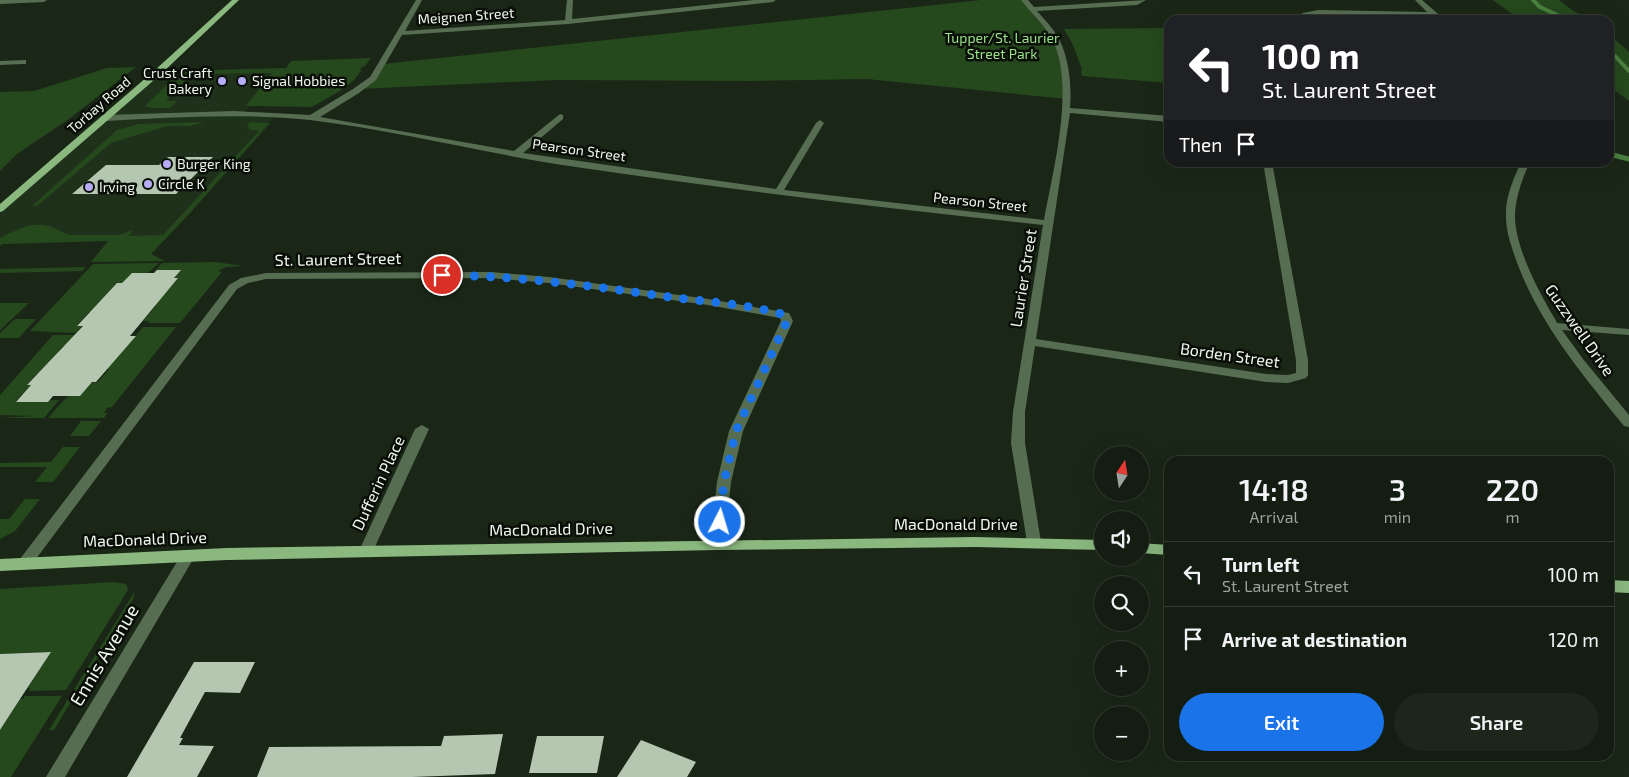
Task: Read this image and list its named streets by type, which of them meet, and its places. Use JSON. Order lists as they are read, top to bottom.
{
  "streets": {
    "main road": ["Torbay Road", "MacDonald Drive"],
    "street": [
      "Meignen Street",
      "Pearson Street",
      "St. Laurent Street",
      "Laurier Street",
      "Guzzwell Drive",
      "Borden Street",
      "Dufferin Place",
      "Ennis Avenue"
    ]
  },
  "crossings": [
    ["Torbay Road", "Pearson Street"],
    ["Pearson Street", "Laurier Street"],
    ["St. Laurent Street", "MacDonald Drive"],
    ["Laurier Street", "Borden Street"],
    ["Laurier Street", "MacDonald Drive"],
    ["Dufferin Place", "MacDonald Drive"],
    ["MacDonald Drive", "Ennis Avenue"]
  ],
  "parks": ["Tupper/St. Laurier Street Park"],
  "places": [
    "Crust Craft Bakery",
    "Signal Hobbies",
    "Burger King",
    "Circle K",
    "Irving"
  ],
  "north": "top",
  "page": {
    "turn": ["100 m", "St. Laurent Street"],
    "then": "Then",
    "map_buttons": ["+", "−"],
    "eta": [
      "14:18",
      "Arrival",
      "3",
      "min",
      "220",
      "m"
    ],
    "list": [
      {
        "name": "Turn left",
        "note": "St. Laurent Street",
        "value": "100 m"
      },
      {
        "name": "Arrive at destination",
        "value": "120 m"
      }
    ],
    "buttons": ["Exit", "Share"]
  }
}
